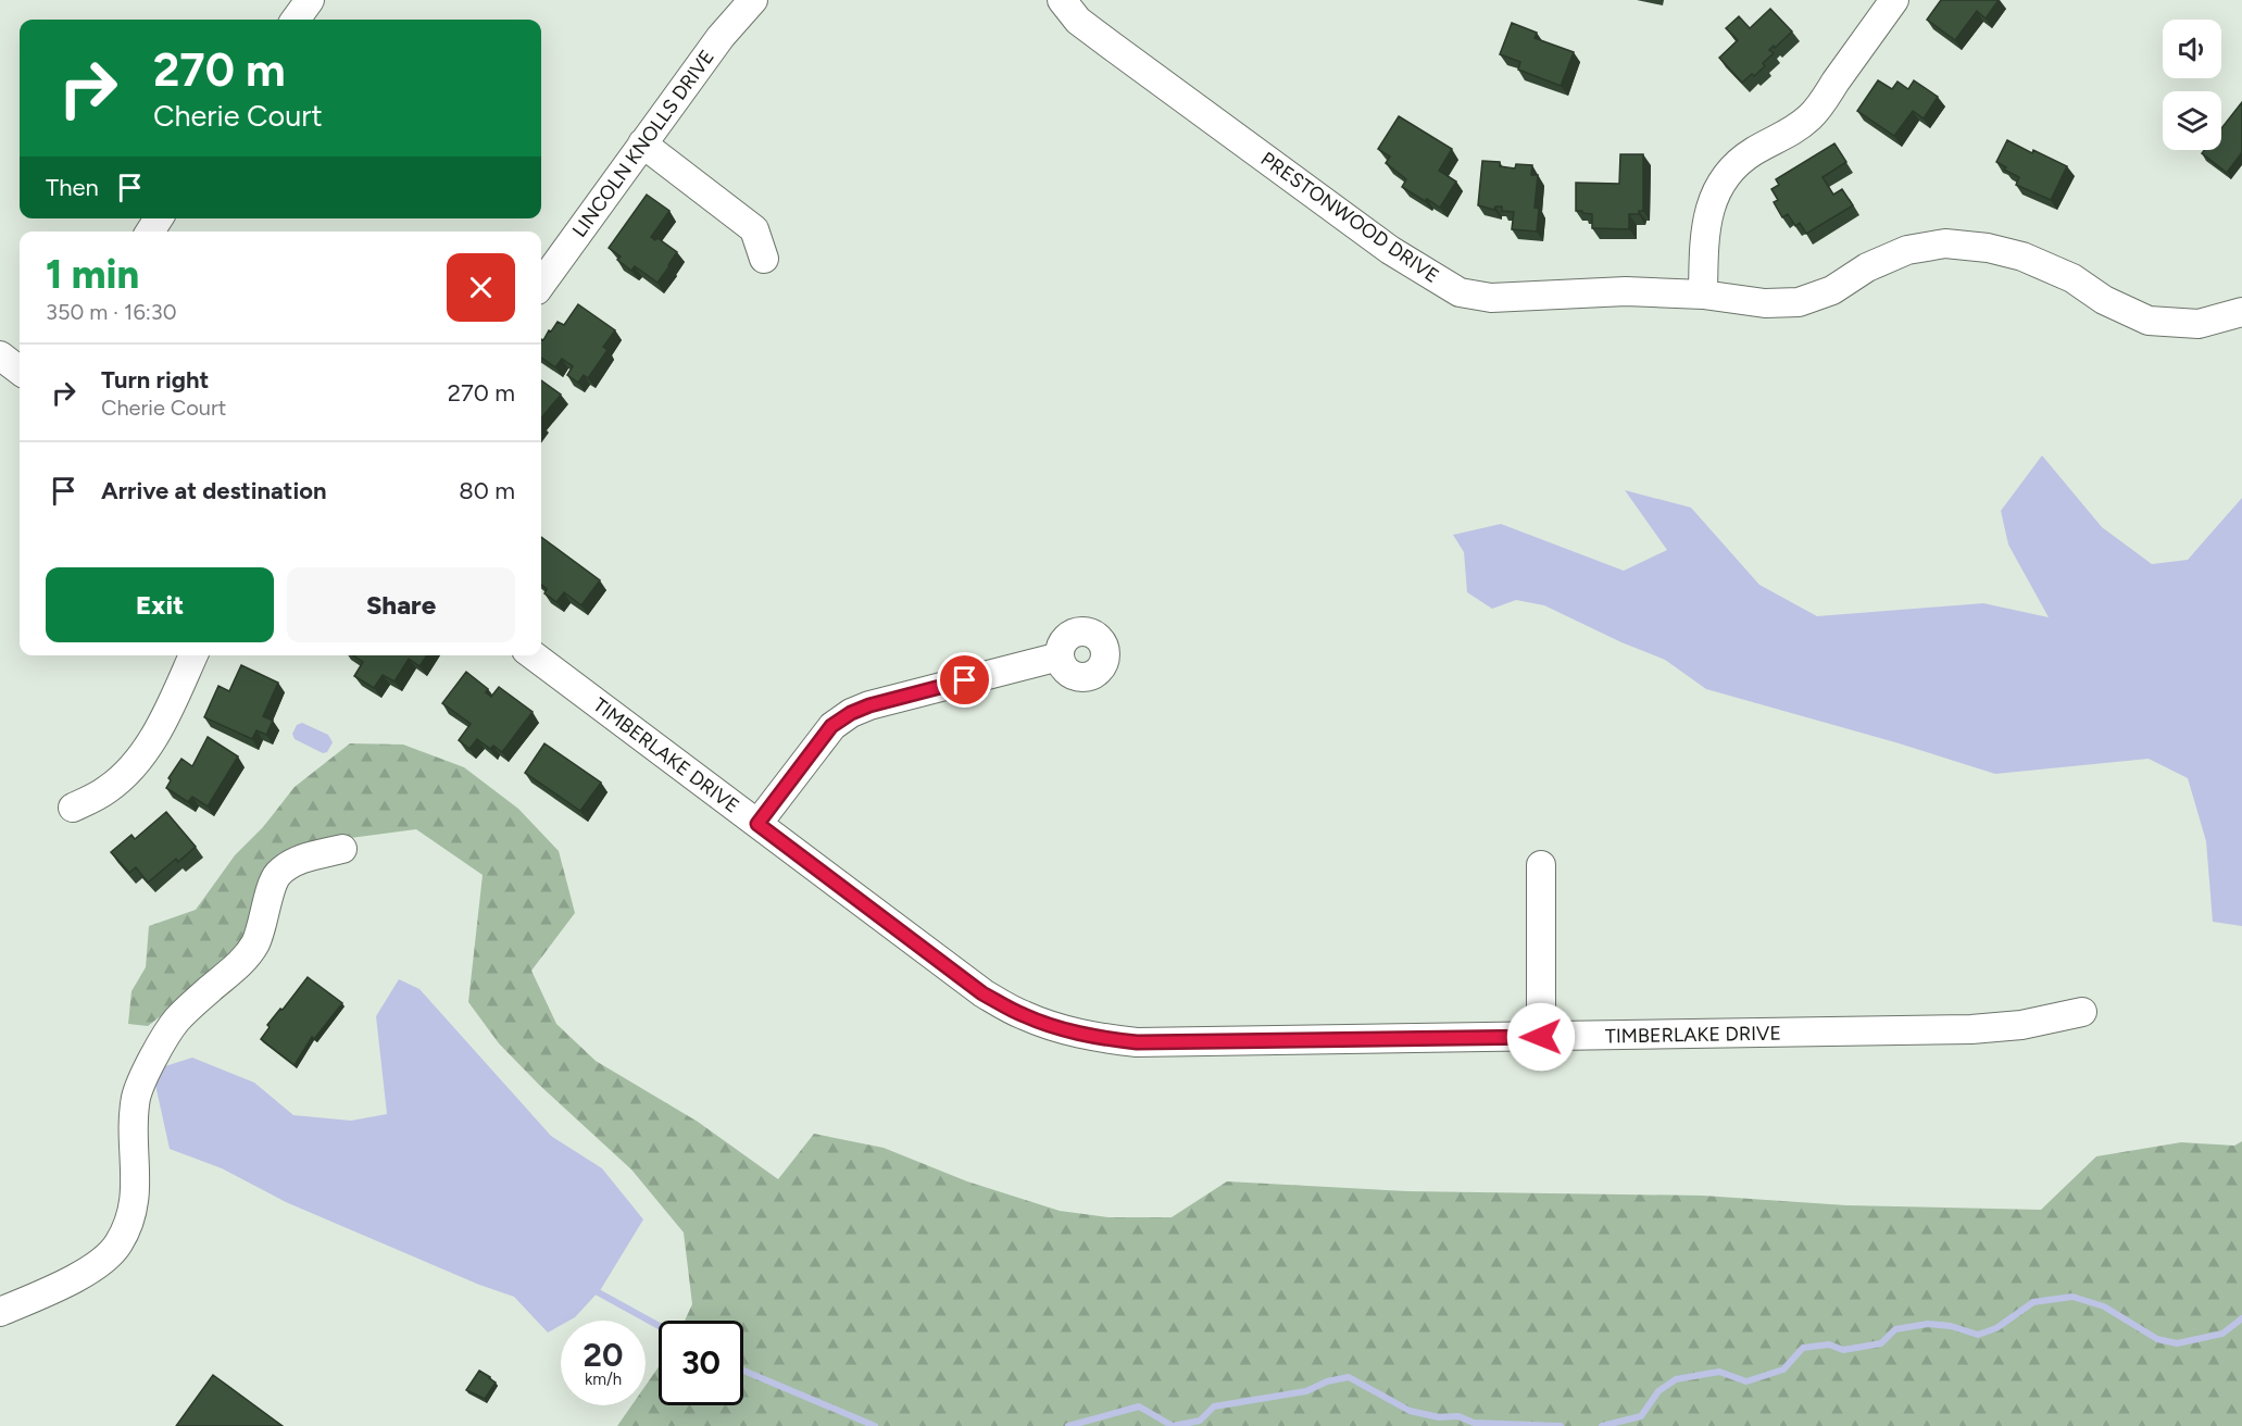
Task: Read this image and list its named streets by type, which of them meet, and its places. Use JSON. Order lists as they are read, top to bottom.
{
  "streets": {
    "street": ["LINCOLN KNOLLS DRIVE", "PRESTONWOOD DRIVE", "TIMBERLAKE DRIVE"]
  },
  "page": {
    "turn": ["270 m", "Cherie Court"],
    "then": "Then",
    "heading": ["1 min", "350 m · 16:30"],
    "list": [
      {
        "name": "Turn right",
        "note": "Cherie Court",
        "value": "270 m"
      },
      {
        "name": "Arrive at destination",
        "value": "80 m"
      }
    ],
    "buttons": ["Exit", "Share"],
    "speed": "20 km/h",
    "limit": "30"
  }
}
